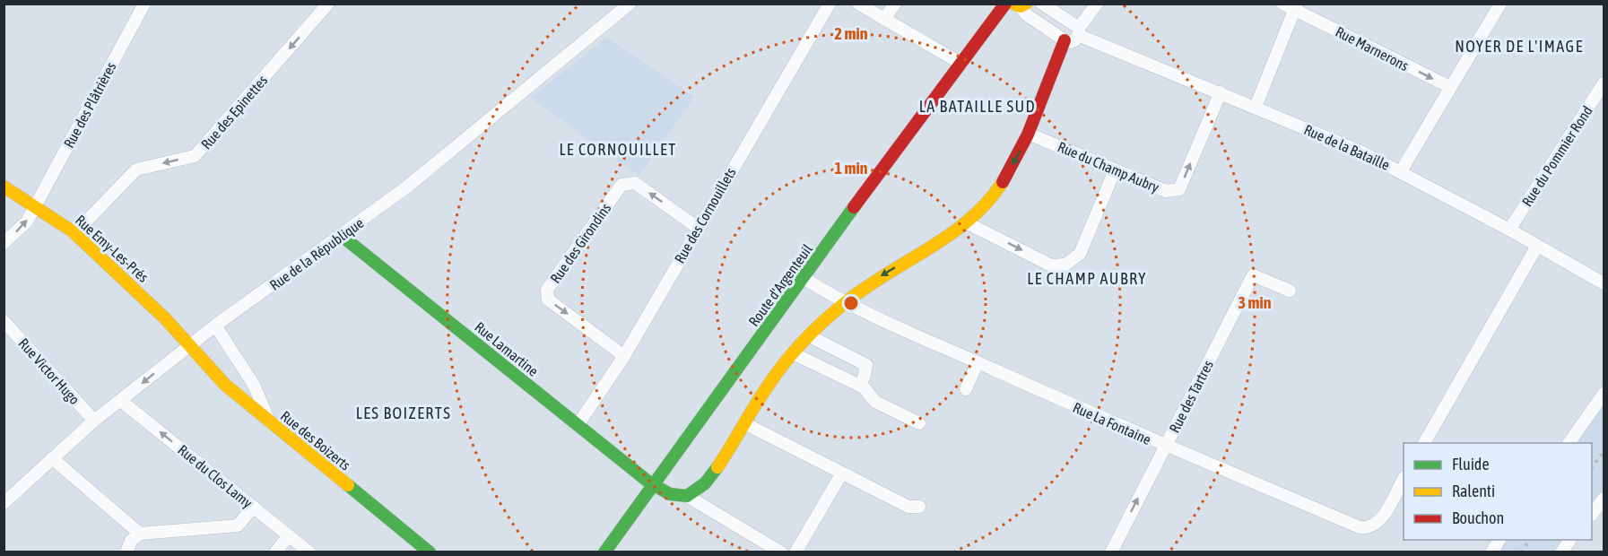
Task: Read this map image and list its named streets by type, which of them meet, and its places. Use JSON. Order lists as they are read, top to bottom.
{
  "streets": {
    "street": [
      "Rue Marnerons",
      "Rue des Plâtrières",
      "Rue des Epinettes",
      "Rue de la Bataille",
      "Rue du Pommier Rond",
      "Rue du Champ Aubry",
      "Rue des Cornouillets",
      "Rue des Girondins",
      "Rue Emy-Les-Prés",
      "Rue de la République",
      "Route d'Argenteuil",
      "Rue Lamartine",
      "Rue Victor Hugo",
      "Rue des Tartres",
      "Rue La Fontaine",
      "Rue des Boizerts",
      "Rue du Clos Lamy"
    ]
  },
  "crossings": [
    ["Rue des Plâtrières", "Rue Emy-Les-Prés"],
    ["Rue des Epinettes", "Rue Emy-Les-Prés"],
    ["Rue de la Bataille", "Rue du Pommier Rond"],
    ["Rue de la Bataille", "Rue du Champ Aubry"],
    ["Rue des Cornouillets", "Rue des Girondins"],
    ["Rue des Cornouillets", "Rue Lamartine"],
    ["Rue Emy-Les-Prés", "Rue de la République"],
    ["Rue Emy-Les-Prés", "Rue des Boizerts"],
    ["Rue de la République", "Rue Lamartine"],
    ["Rue de la République", "Rue Victor Hugo"],
    ["Rue de la République", "Rue des Boizerts"],
    ["Rue de la République", "Rue du Clos Lamy"],
    ["Route d'Argenteuil", "Rue Lamartine"],
    ["Route d'Argenteuil", "Rue La Fontaine"],
    ["Rue des Tartres", "Rue La Fontaine"]
  ],
  "one_way": ["Rue Marnerons", "Rue des Epinettes"],
  "districts": [
    "NOYER DE L'IMAGE",
    "LA BATAILLE SUD",
    "LE CORNOUILLET",
    "LE CHAMP AUBRY",
    "LES BOIZERTS"
  ],
  "legend": ["Fluide", "Ralenti", "Bouchon"],
  "rings": ["2 min", "1 min", "3 min"]
}
